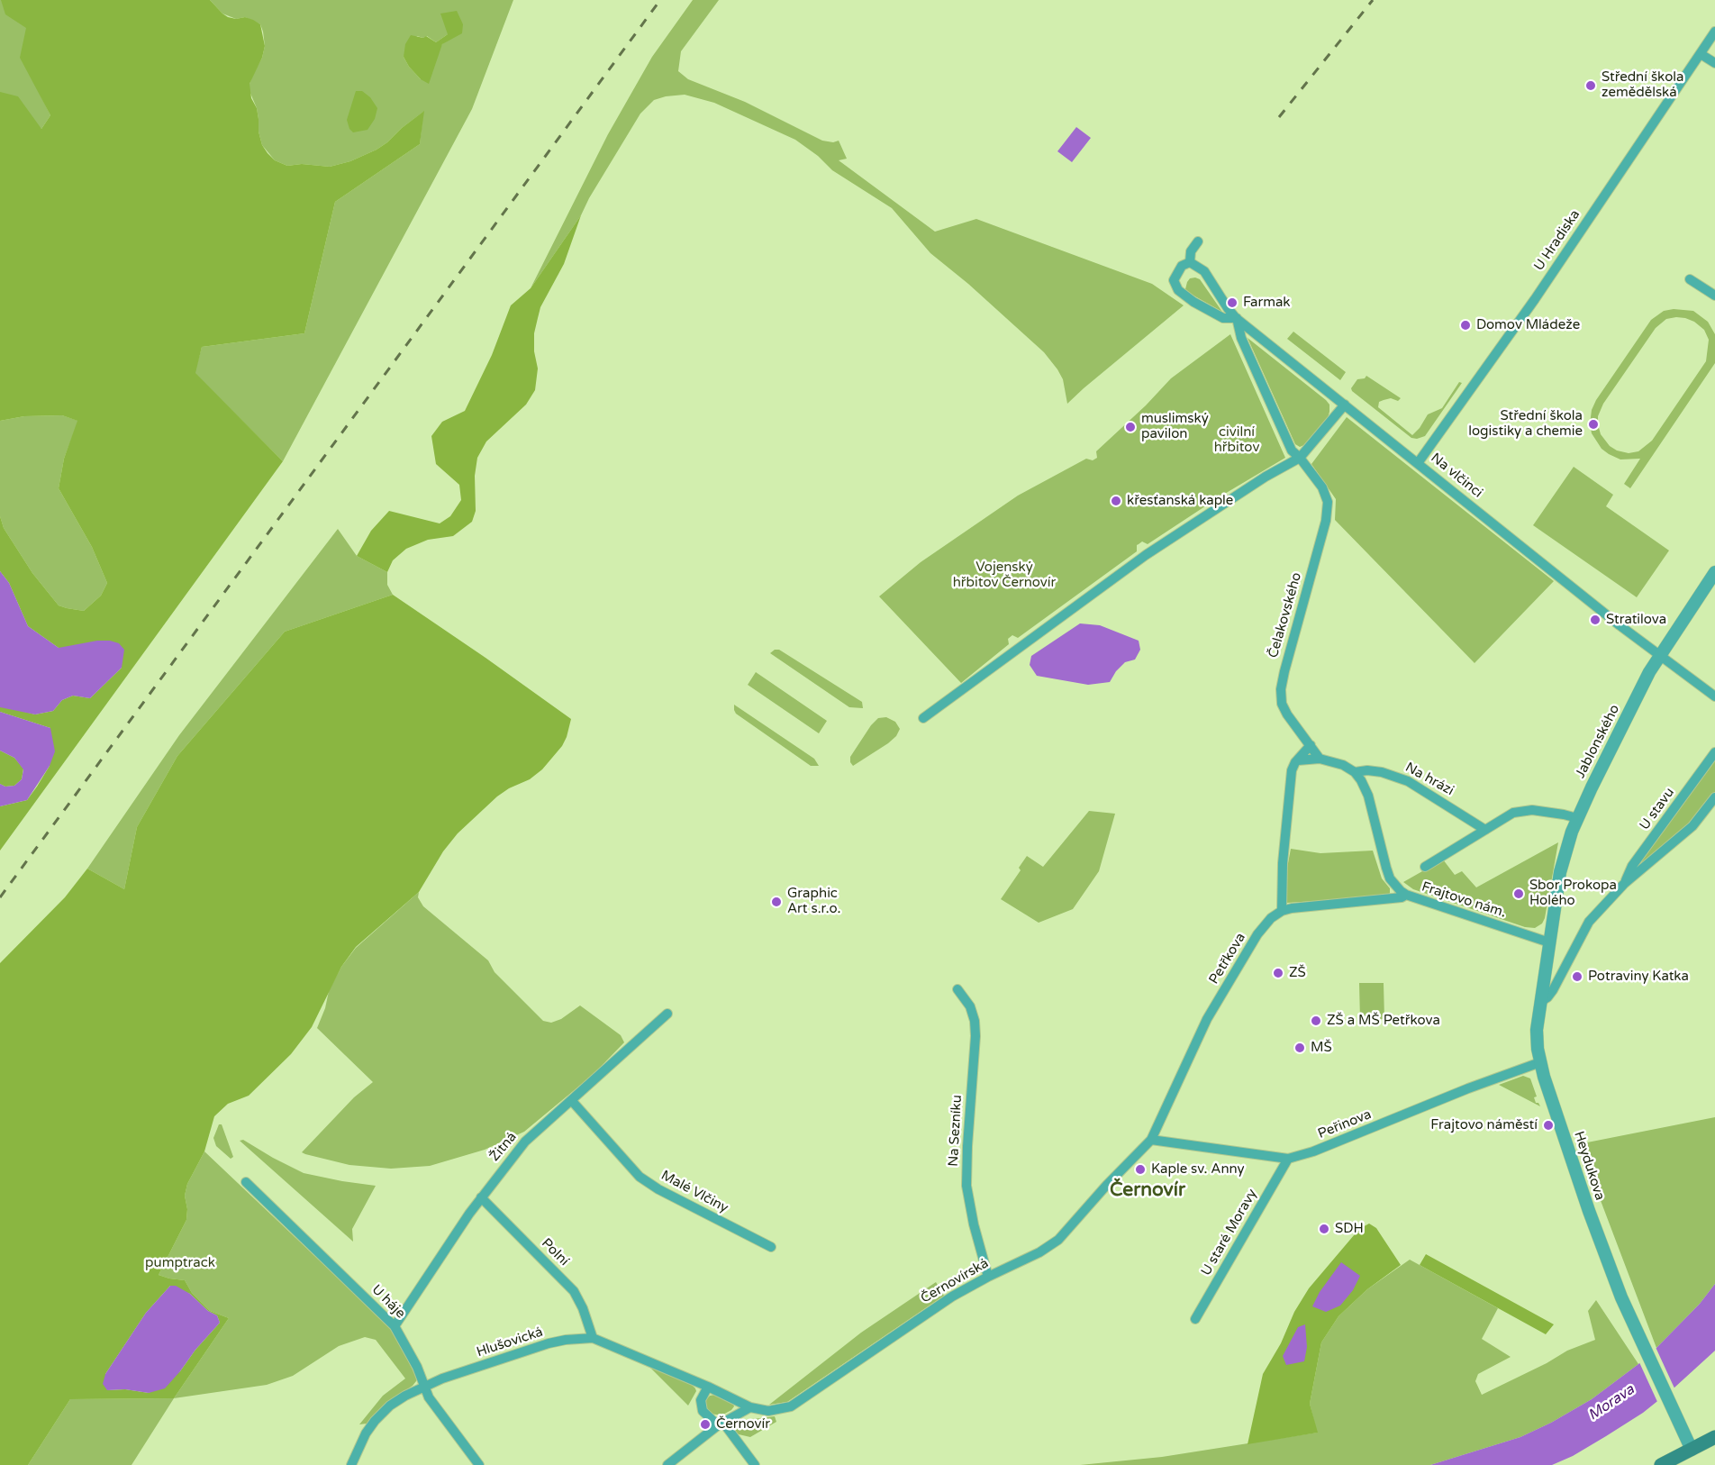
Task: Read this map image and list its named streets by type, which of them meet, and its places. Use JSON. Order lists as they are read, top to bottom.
{
  "streets": {
    "street": [
      "U Hradiska",
      "Na vlčinci",
      "Čelakovského",
      "Jablonského",
      "Na hrázi",
      "U stavu",
      "Frajtovo nám.",
      "Petřkova",
      "Peřinova",
      "Na Sezníku",
      "Žitná",
      "Heydukova",
      "Malé Vlčiny",
      "U staré Moravy",
      "Polní",
      "Černovírská",
      "U háje",
      "Hlušovická"
    ]
  },
  "crossings": [
    ["U Hradiska", "Na vlčinci"],
    ["Na vlčinci", "Čelakovského"],
    ["Na vlčinci", "Jablonského"],
    ["Jablonského", "Frajtovo nám."],
    ["Jablonského", "Heydukova"],
    ["Na hrázi", "Frajtovo nám."],
    ["U stavu", "Heydukova"],
    ["Frajtovo nám.", "Heydukova"],
    ["Petřkova", "Peřinova"],
    ["Petřkova", "Černovírská"],
    ["Peřinova", "Heydukova"],
    ["Peřinova", "U staré Moravy"],
    ["Peřinova", "Černovírská"],
    ["Na Sezníku", "Černovírská"],
    ["Žitná", "Malé Vlčiny"],
    ["Žitná", "Polní"],
    ["Žitná", "U háje"],
    ["Polní", "Hlušovická"],
    ["Černovírská", "Hlušovická"],
    ["U háje", "Hlušovická"]
  ],
  "districts": ["Černovír"],
  "water": ["Morava"],
  "parks": ["civilní hřbitov", "Vojenský hřbitov Černovír", "pumptrack"],
  "places": [
    "Střední škola zemědělská",
    "Farmak",
    "Domov Mládeže",
    "Střední škola logistiky a chemie",
    "muslimský pavilon",
    "křesťanská kaple",
    "Stratilova",
    "Sbor Prokopa Holého",
    "Graphic Art s.r.o.",
    "ZŠ",
    "Potraviny Katka",
    "ZŠ a MŠ Petřkova",
    "MŠ",
    "Frajtovo náměstí",
    "Kaple sv. Anny",
    "SDH",
    "Černovír"
  ]
}
